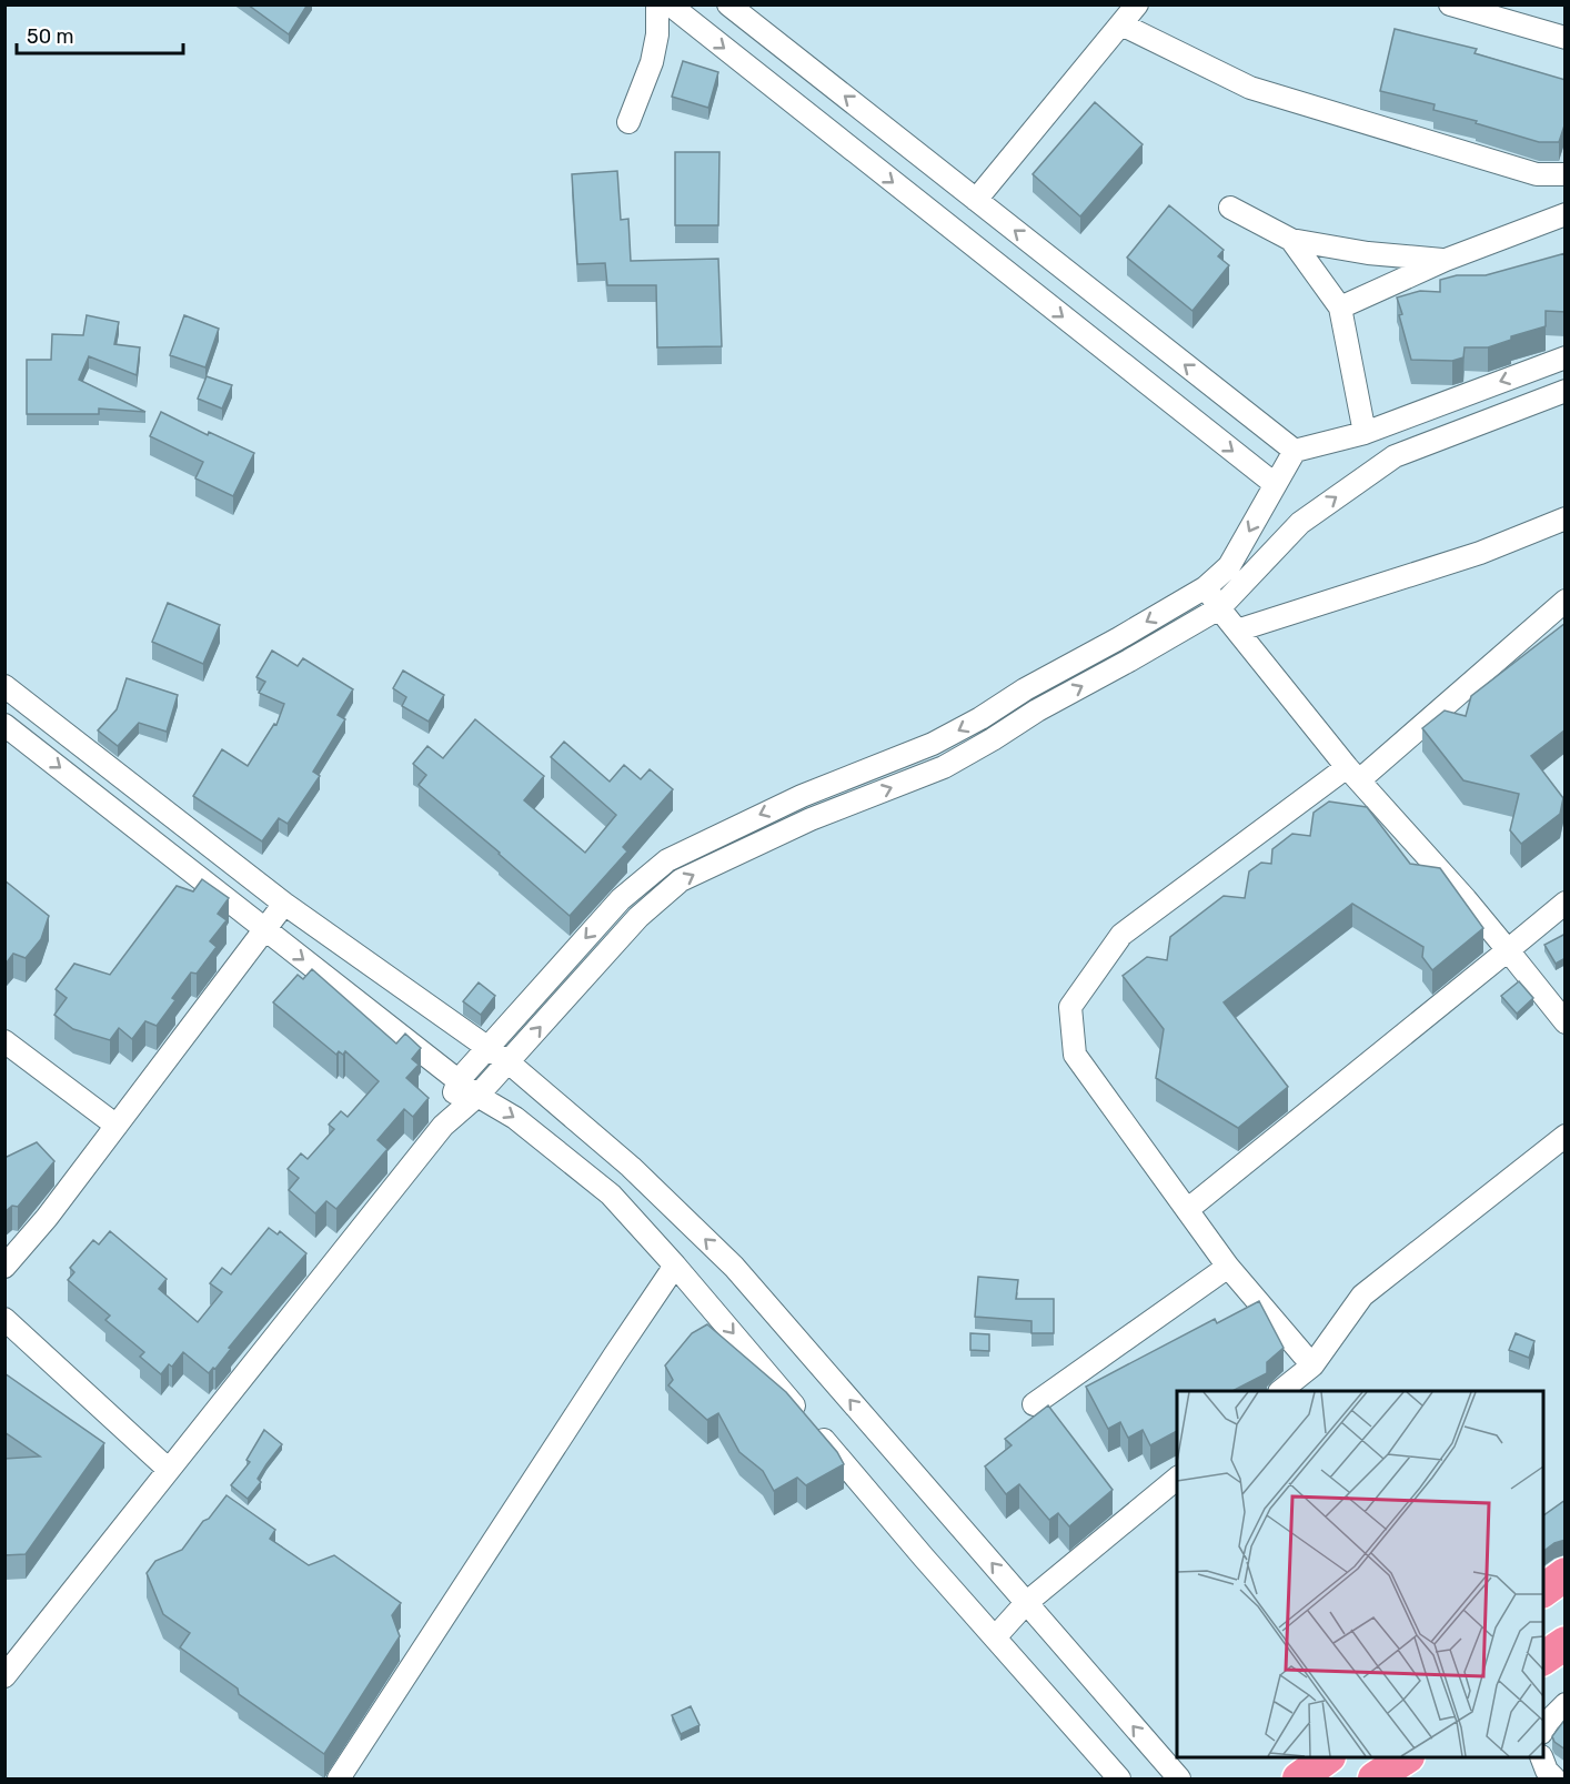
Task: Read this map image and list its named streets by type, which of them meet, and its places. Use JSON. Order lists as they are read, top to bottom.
{
  "scale_bar": "50 m"
}
